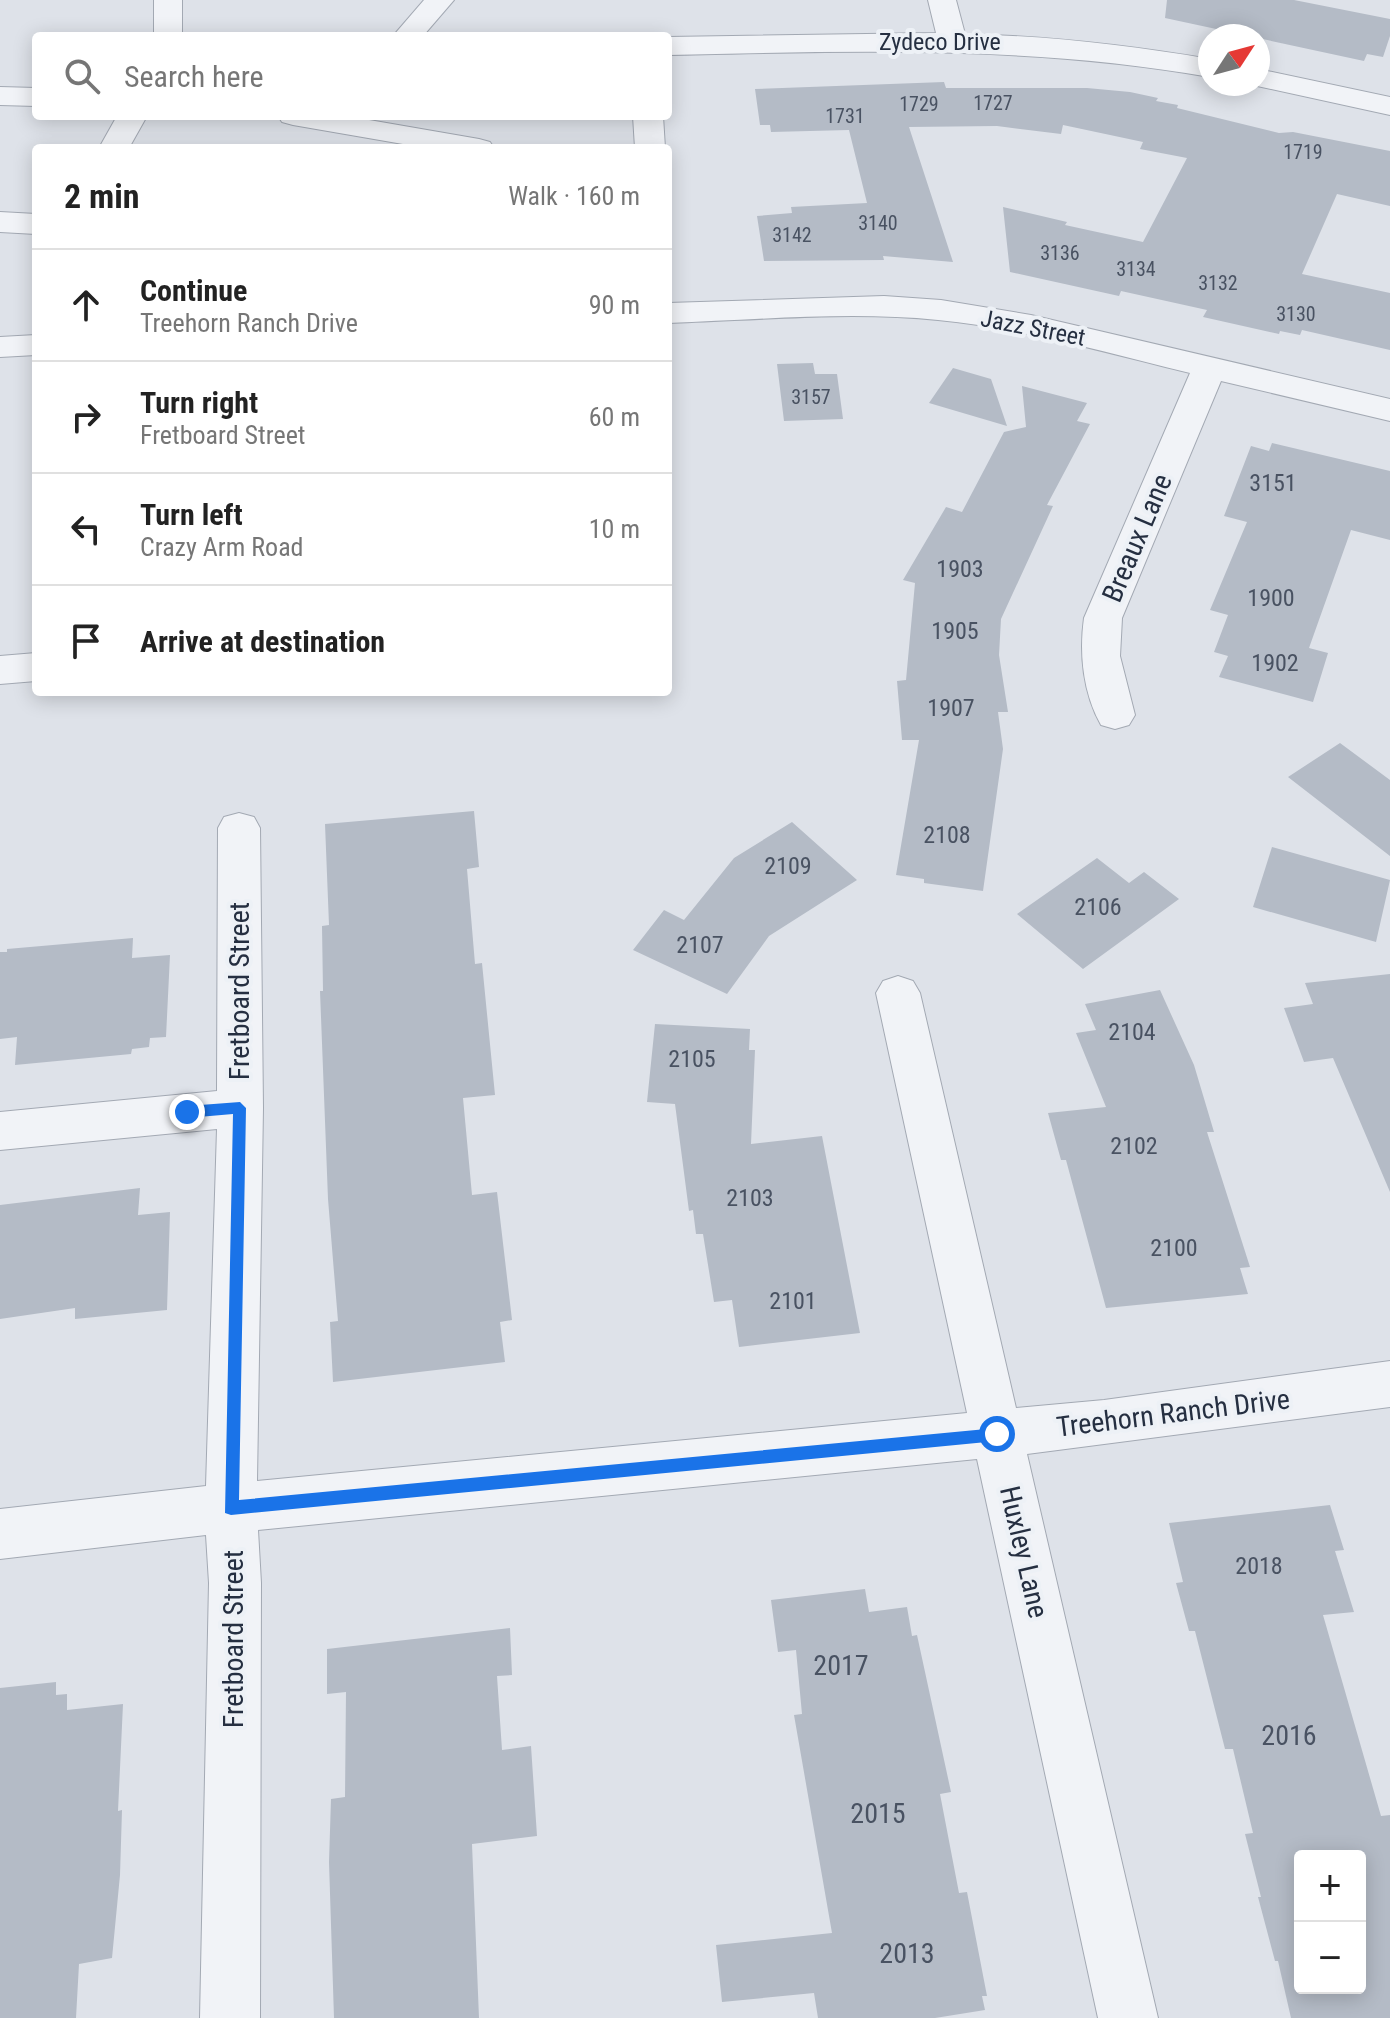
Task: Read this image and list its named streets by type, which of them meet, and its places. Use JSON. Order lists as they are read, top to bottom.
{
  "streets": {
    "street": [
      "Zydeco Drive",
      "Jazz Street",
      "Breaux Lane",
      "Fretboard Street",
      "Treehorn Ranch Drive",
      "Huxley Lane"
    ]
  },
  "crossings": [
    ["Jazz Street", "Breaux Lane"],
    ["Fretboard Street", "Treehorn Ranch Drive"],
    ["Treehorn Ranch Drive", "Huxley Lane"]
  ],
  "house_numbers": [
    "1727",
    "1729",
    "1731",
    "1719",
    "3140",
    "3142",
    "3136",
    "3134",
    "3132",
    "3130",
    "3157",
    "3151",
    "1903",
    "1900",
    "1905",
    "1902",
    "1907",
    "2108",
    "2109",
    "2106",
    "2107",
    "2104",
    "2105",
    "2102",
    "2103",
    "2100",
    "2101",
    "2018",
    "2017",
    "2016",
    "2015",
    "2013"
  ],
  "north": "top right",
  "page": {
    "search": "Search here",
    "heading": ["2 min", "Walk · 160 m"],
    "list": [
      ["Continue", "Treehorn Ranch Drive", "90 m"],
      ["Turn right", "Fretboard Street", "60 m"],
      ["Turn left", "Crazy Arm Road", "10 m"],
      "Arrive at destination"
    ],
    "map_buttons": ["+", "−"]
  }
}
